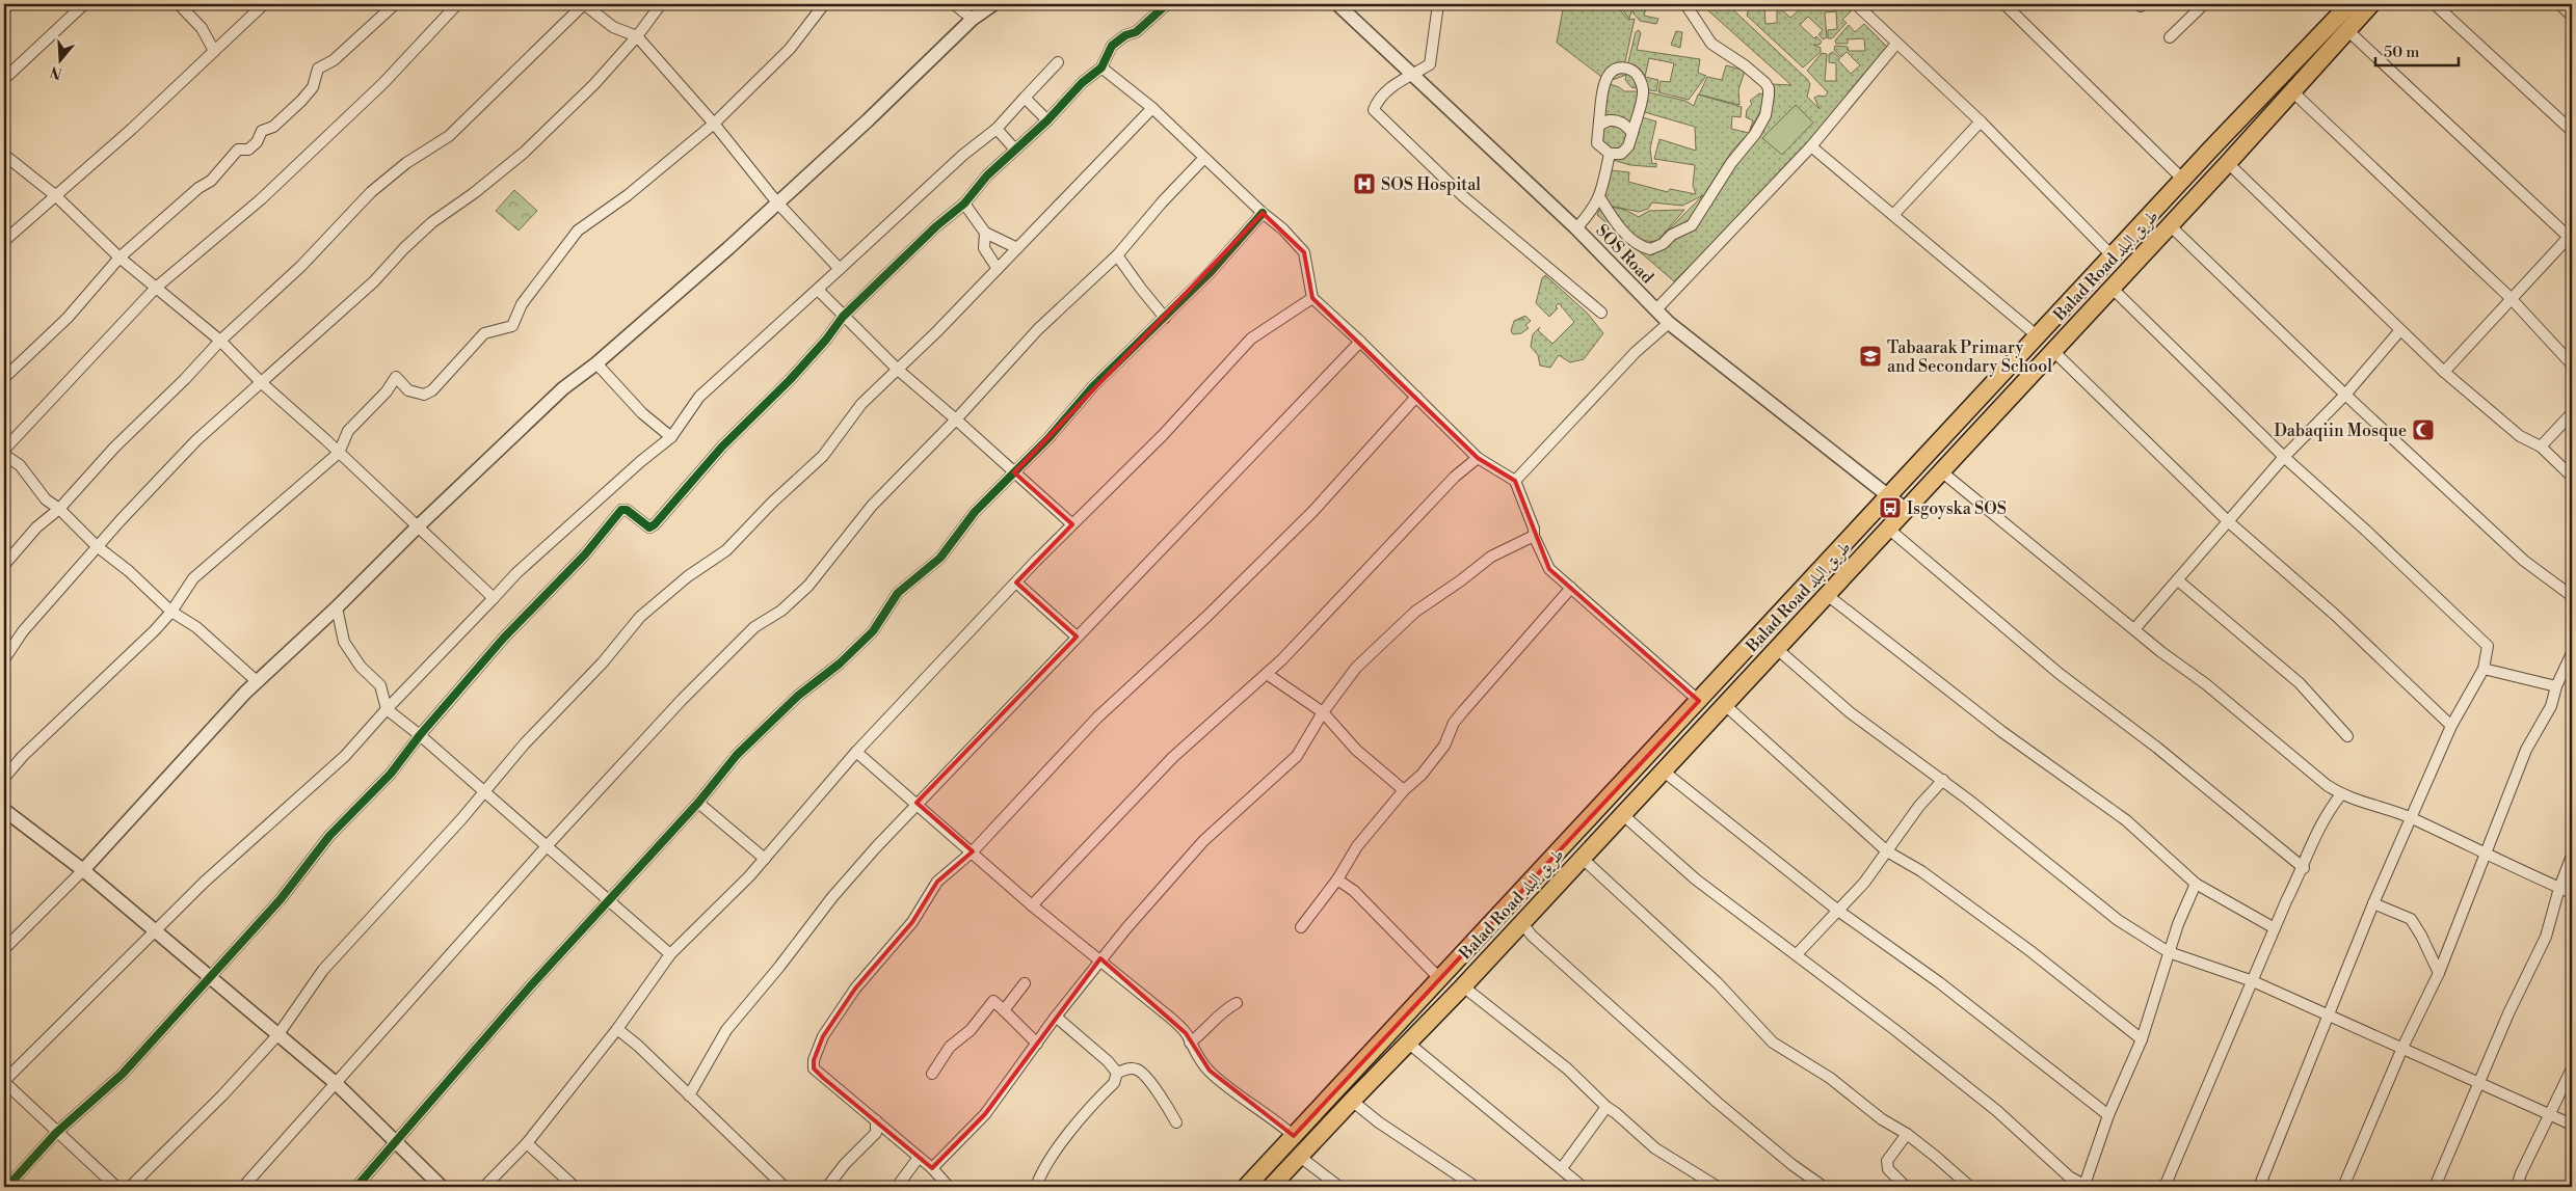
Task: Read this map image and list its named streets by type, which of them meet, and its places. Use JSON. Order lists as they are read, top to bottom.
{
  "streets": {
    "highway": ["Balad Road طريق البلد"],
    "street": ["SOS Road"]
  },
  "crossings": [
    ["SOS Road", "Balad Road طريق البلد"]
  ],
  "places": {
    "hospital": ["SOS Hospital"],
    "school or university": ["Tabaarak Primary and Secondary School"],
    "mosque": ["Dabaqiin Mosque"],
    "bus stop": ["Isgoyska SOS"]
  },
  "scale_bar": "50 m",
  "north": "bottom"
}
